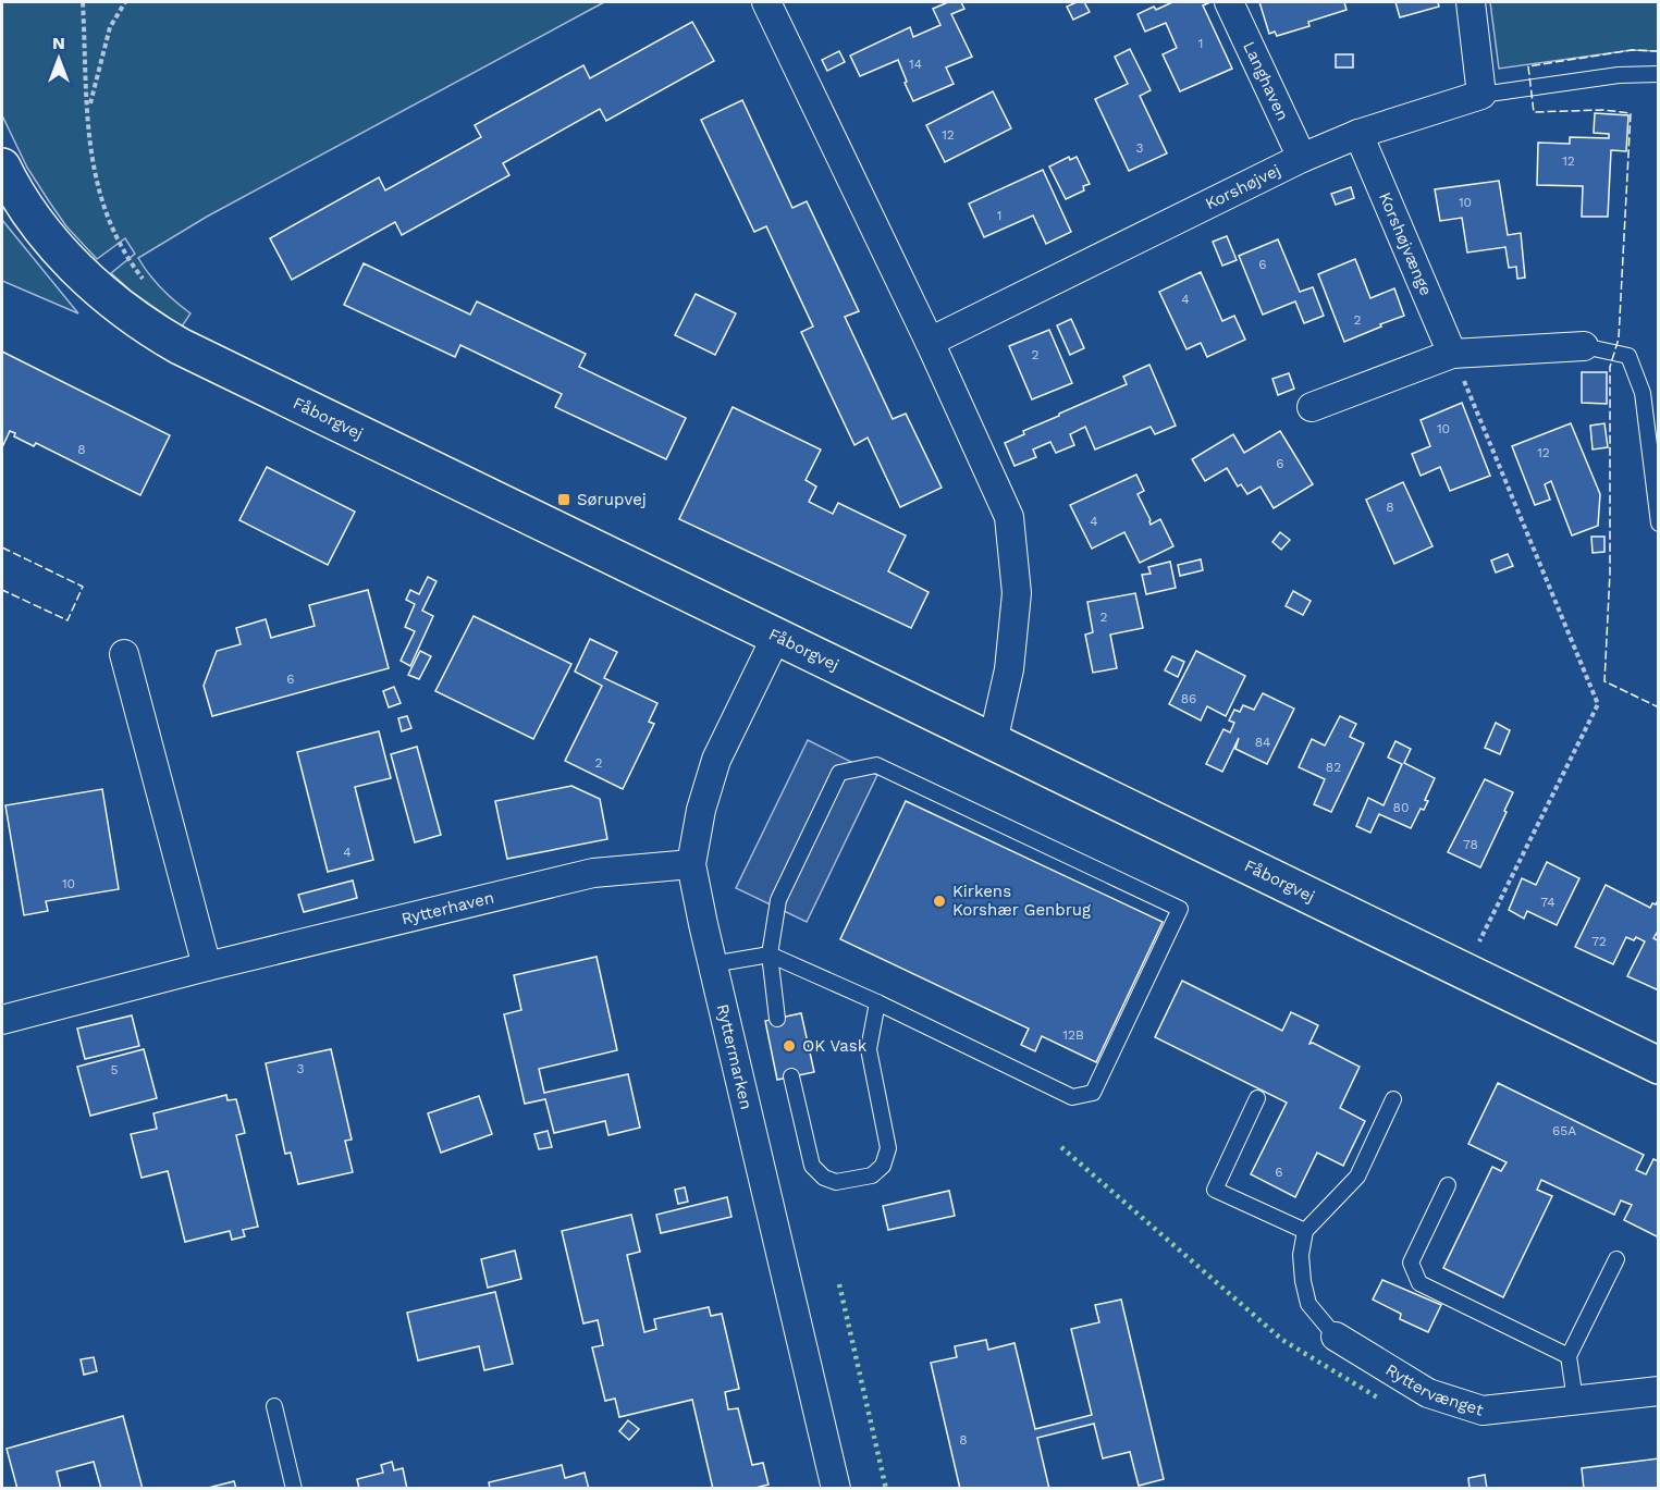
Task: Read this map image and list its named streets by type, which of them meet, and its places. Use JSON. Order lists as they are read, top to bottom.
{
  "streets": {
    "street": [
      "Langhaven",
      "Korshøjvej",
      "Korshøjvænge",
      "Fåborgvej",
      "Rytterhaven",
      "Ryttermarken",
      "Ryttervænget"
    ]
  },
  "crossings": [
    ["Langhaven", "Korshøjvej"],
    ["Korshøjvej", "Korshøjvænge"],
    ["Fåborgvej", "Ryttermarken"],
    ["Rytterhaven", "Ryttermarken"]
  ],
  "places": {
    "transit": ["Sørupvej"],
    "other": ["Kirkens Korshær Genbrug", "OK Vask"]
  },
  "house_numbers": [
    "1",
    "14",
    "12",
    "3",
    "12",
    "10",
    "1",
    "6",
    "4",
    "2",
    "2",
    "10",
    "8",
    "12",
    "6",
    "8",
    "4",
    "2",
    "6",
    "86",
    "84",
    "2",
    "82",
    "80",
    "78",
    "4",
    "10",
    "74",
    "72",
    "12B",
    "3",
    "5",
    "65A",
    "6",
    "8"
  ],
  "north": "top"
}
